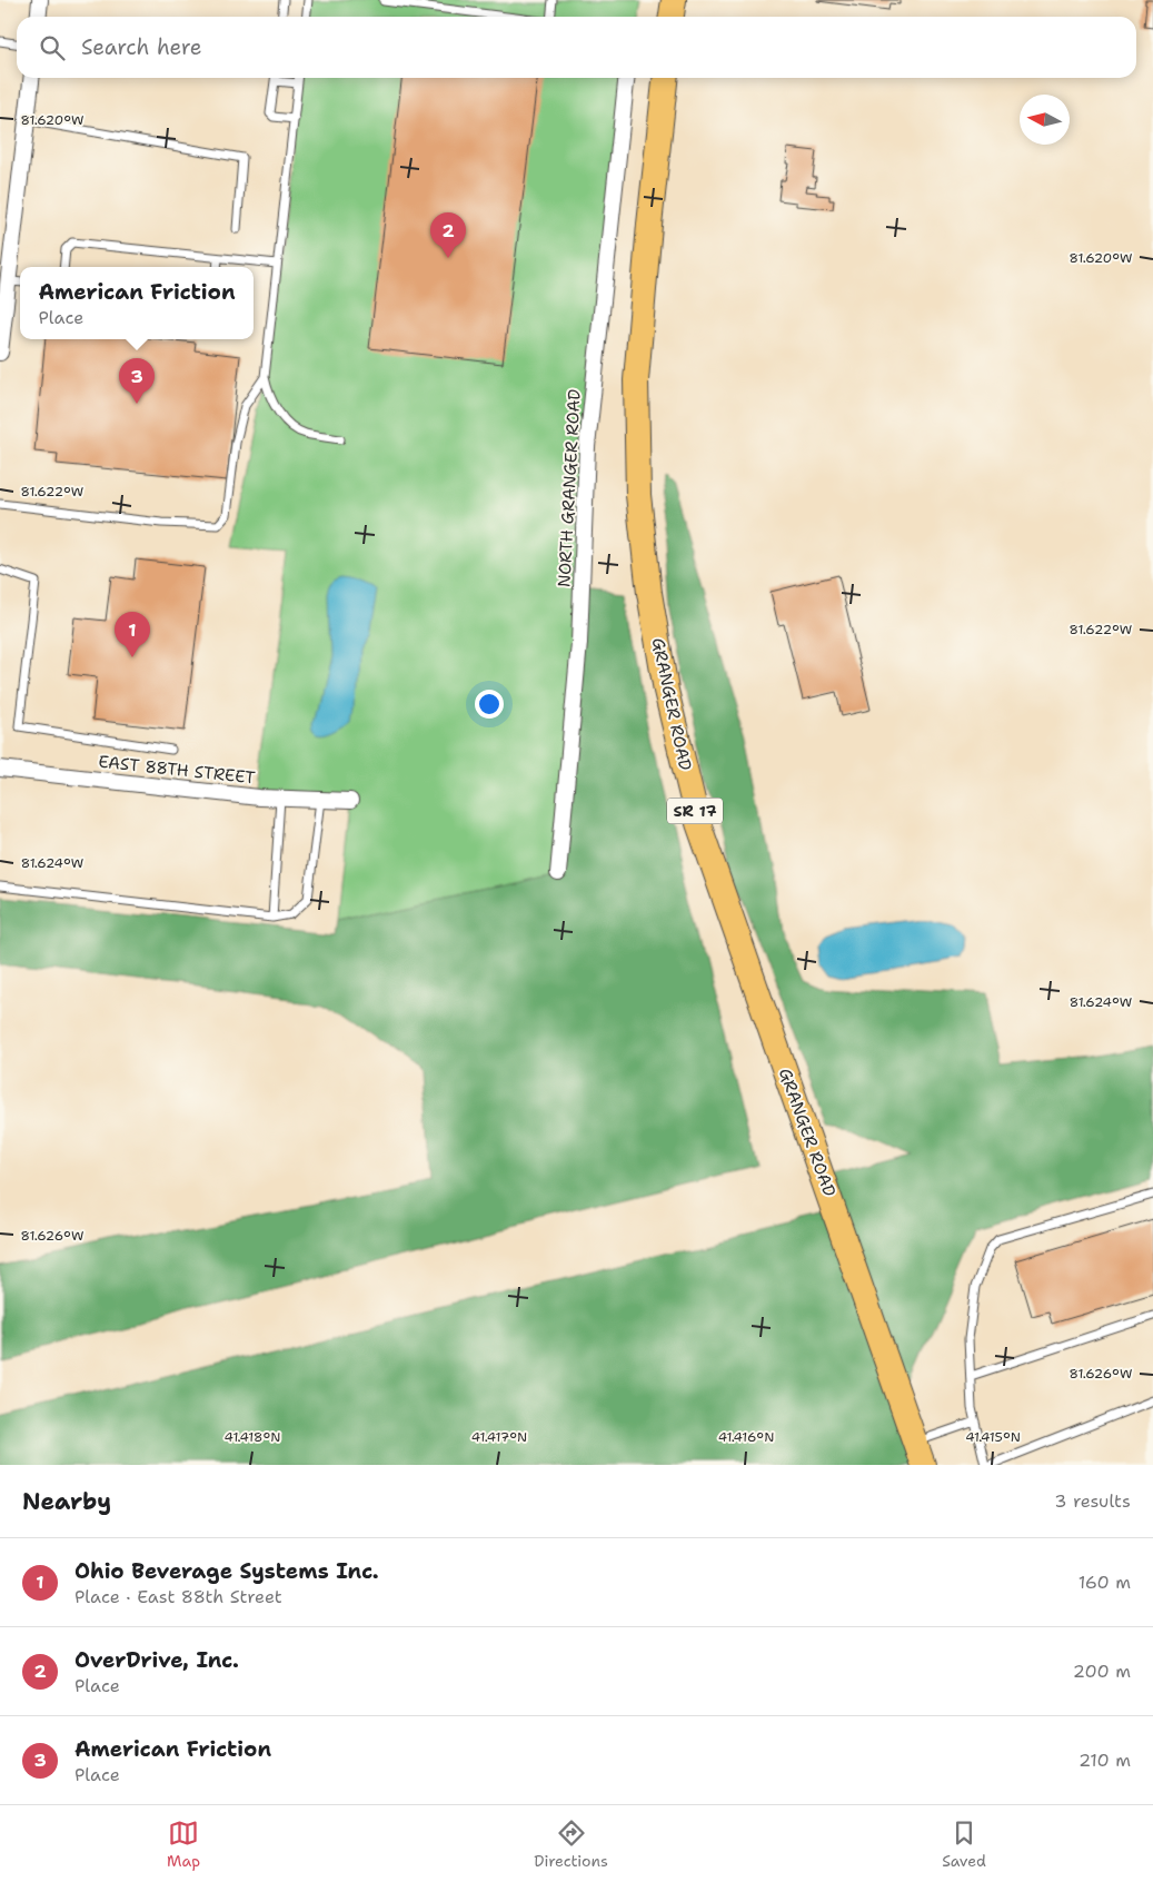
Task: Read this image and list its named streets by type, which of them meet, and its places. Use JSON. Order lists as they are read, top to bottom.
{
  "streets": {
    "main road": ["GRANGER ROAD", "SR 17"],
    "street": ["NORTH GRANGER ROAD", "EAST 88TH STREET"]
  },
  "north": "left",
  "page": {
    "search": "Search here",
    "pins": ["2", "3", "1"],
    "popup": ["American Friction", "Place"],
    "heading": ["Nearby", "3 results"],
    "list": [
      {
        "mark": "1",
        "name": "Ohio Beverage Systems Inc.",
        "note": "Place · East 88th Street",
        "value": "160 m"
      },
      {
        "mark": "2",
        "name": "OverDrive, Inc.",
        "note": "Place",
        "value": "200 m"
      },
      {
        "mark": "3",
        "name": "American Friction",
        "note": "Place",
        "value": "210 m"
      }
    ],
    "nav": ["Map", "Directions", "Saved"]
  },
  "coordinates": [
    "81.620°W",
    "81.622°W",
    "81.624°W",
    "81.626°W",
    "41.418°N",
    "41.417°N",
    "41.416°N",
    "41.415°N"
  ]
}
